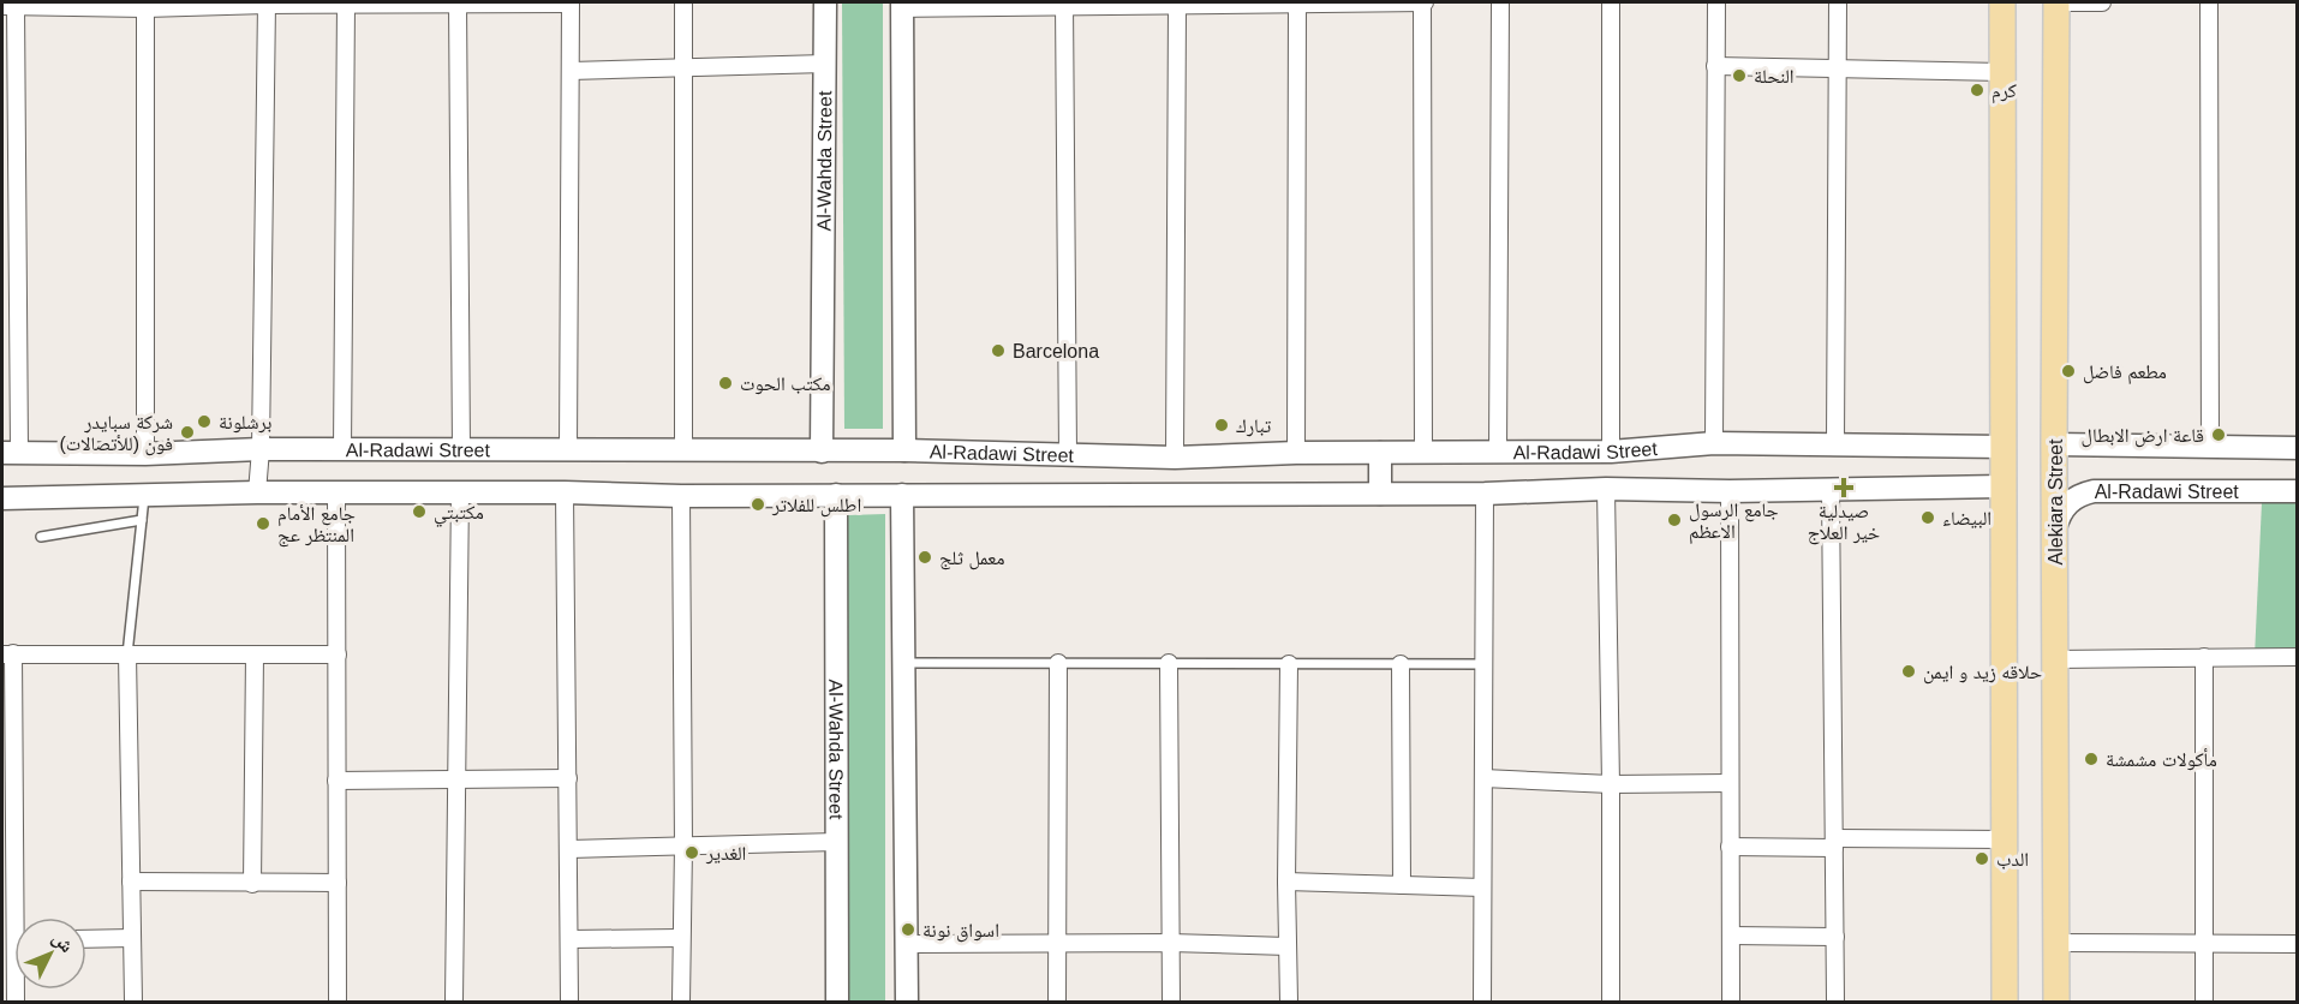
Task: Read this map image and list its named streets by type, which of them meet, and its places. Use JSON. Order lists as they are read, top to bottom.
{
  "streets": {
    "main road": ["Alekiara Street"],
    "street": ["Al-Wahda Street", "Al-Radawi Street"]
  },
  "crossings": [
    ["Al-Wahda Street", "Al-Radawi Street"],
    ["Al-Radawi Street", "Alekiara Street"]
  ],
  "places": {
    "other": [
      "النحلة",
      "كرم",
      "Barcelona",
      "مطعم فاضل",
      "مكتب الحوت",
      "برشلونة",
      "تبارك",
      "شركة سبايدر فون (للأتصالات)",
      "قاعة ارض الابطال",
      "اطلس للفلاتر",
      "مكتبتي",
      "البيضاء",
      "جامع الرسول الاعظم",
      "جامع الأمام المنتظر عج",
      "معمل ثلج",
      "حلاقه زيد و ايمن",
      "مأكولات مشمشة",
      "الغدير",
      "الدب",
      "اسواق نونة"
    ],
    "health": ["صيدلية خير العلاج"]
  },
  "north": "top right"
}
